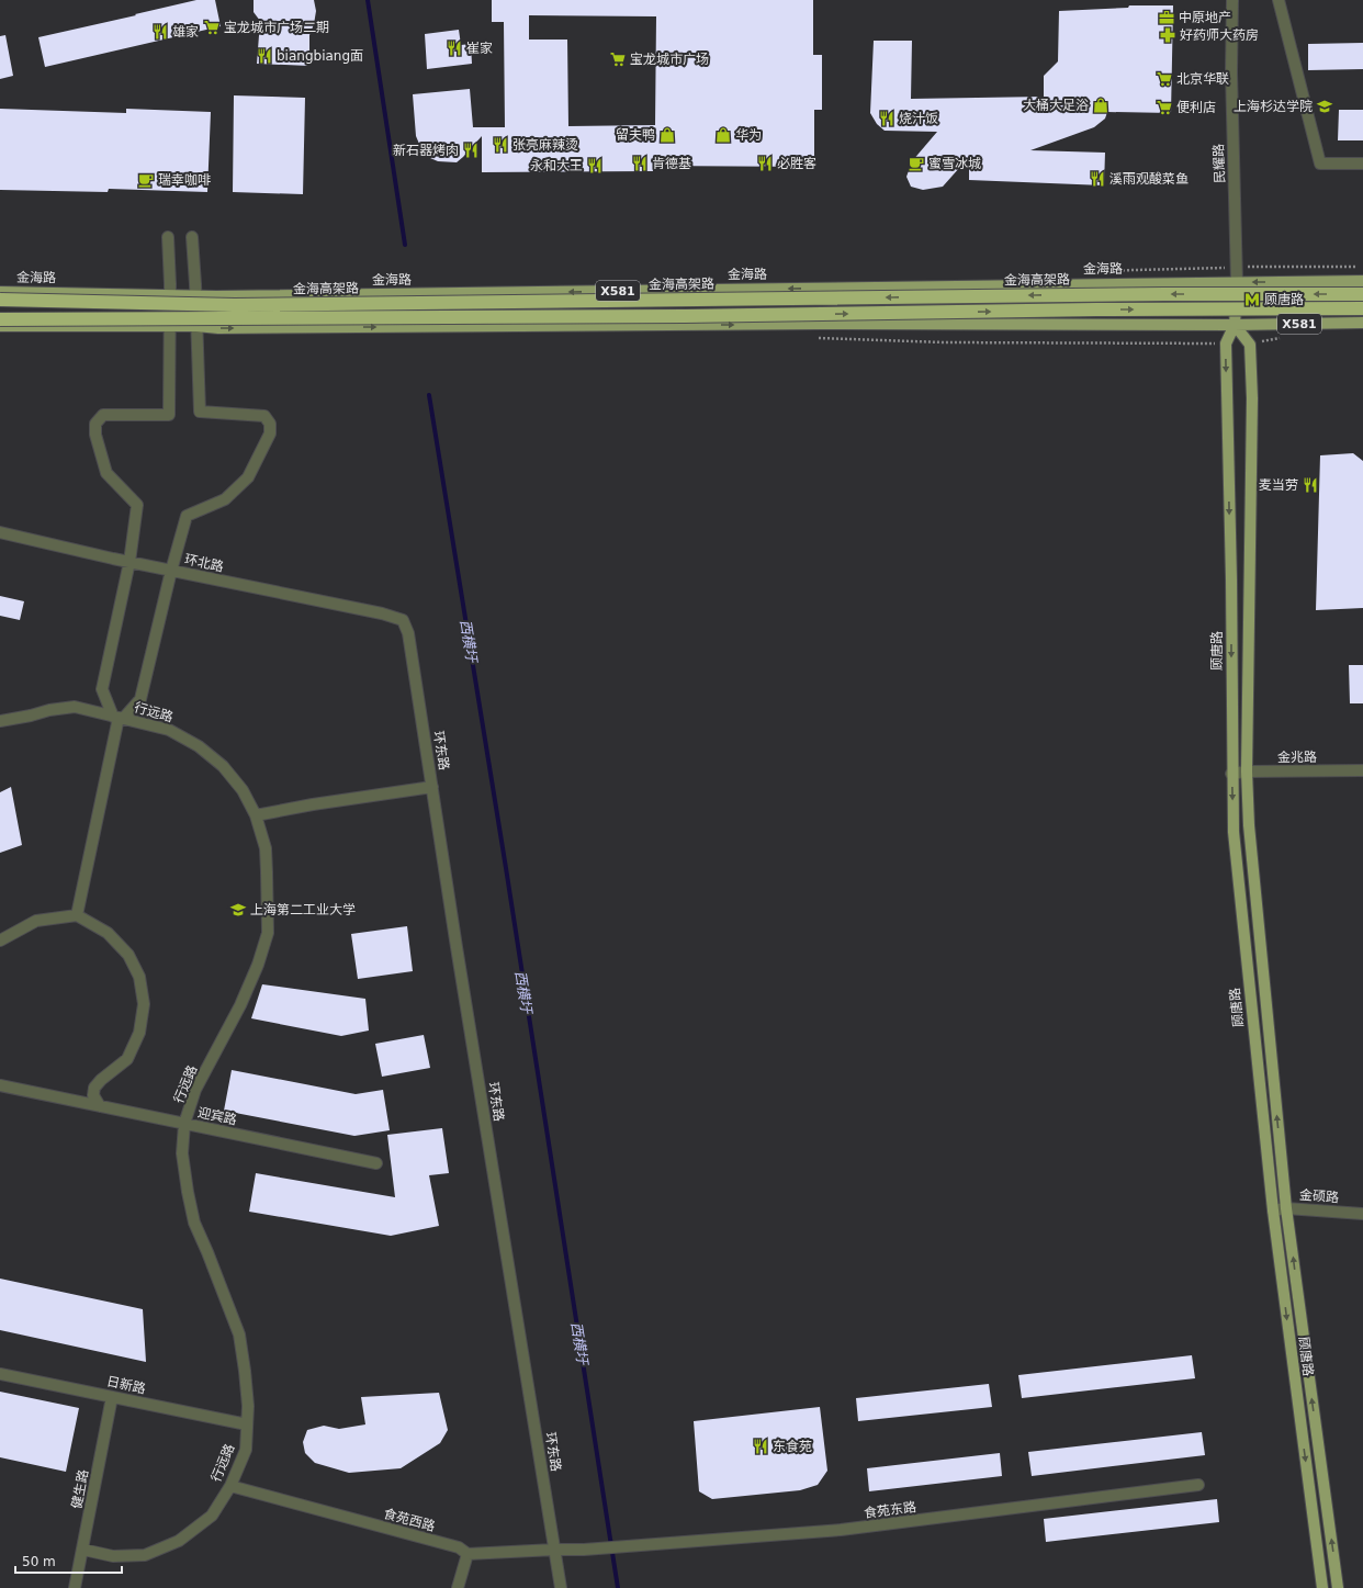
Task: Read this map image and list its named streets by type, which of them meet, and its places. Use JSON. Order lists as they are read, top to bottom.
{
  "streets": {
    "highway": ["金海高架路"],
    "main road": [
      "民耀路",
      "金海路",
      "X581",
      "顾唐路"
    ],
    "street": [
      "环北路",
      "行远路",
      "环东路",
      "金兆路",
      "迎宾路",
      "金硕路",
      "日新路",
      "健生路",
      "食苑东路",
      "食苑西路"
    ]
  },
  "crossings": [
    ["民耀路", "金海路"],
    ["民耀路", "X581"],
    ["民耀路", "顾唐路"],
    ["X581", "顾唐路"],
    ["环北路", "环东路"],
    ["顾唐路", "金兆路"],
    ["顾唐路", "金硕路"],
    ["行远路", "迎宾路"],
    ["行远路", "日新路"],
    ["行远路", "健生路"],
    ["行远路", "食苑西路"],
    ["环东路", "食苑西路"],
    ["日新路", "健生路"],
    ["食苑东路", "食苑西路"]
  ],
  "water": ["西横圩"],
  "places": {
    "office": ["中原地产"],
    "supermarket": [
      "宝龙城市广场二期",
      "宝龙城市广场",
      "北京华联",
      "便利店"
    ],
    "restaurant": [
      "雄家",
      "崔家",
      "biangbiang面",
      "烧汁饭",
      "张亮麻辣烫",
      "新石器烤肉",
      "肯德基",
      "必胜客",
      "永和大王",
      "溪雨观酸菜鱼",
      "麦当劳",
      "东食苑"
    ],
    "pharmacy": ["好药师大药房"],
    "shop": ["大桶大足浴", "留夫鸭", "华为"],
    "school or university": ["上海杉达学院", "上海第二工业大学"],
    "cafe": ["蜜雪冰城", "瑞幸咖啡"],
    "metro station": ["顾唐路"]
  },
  "scale_bar": "50 m"
}
